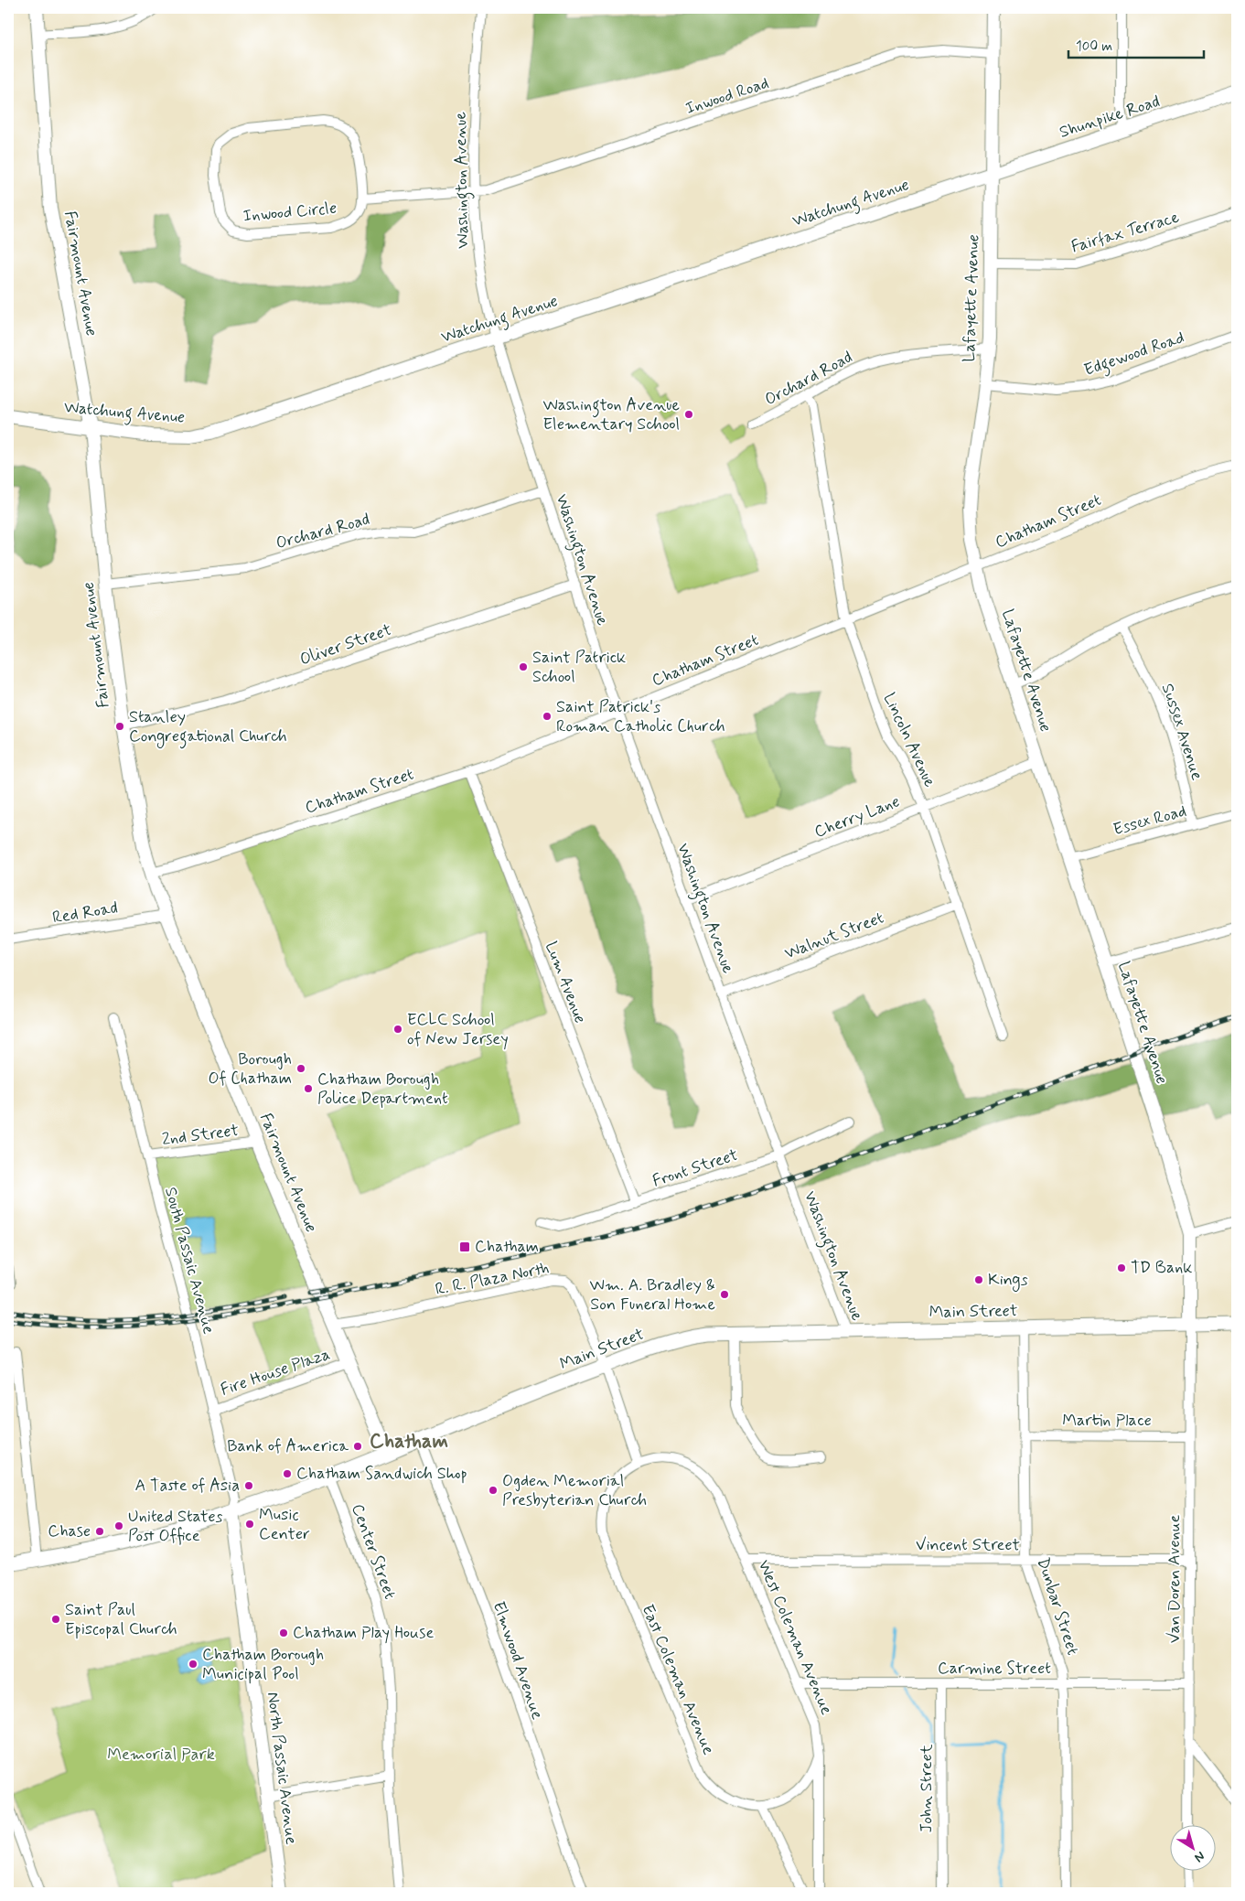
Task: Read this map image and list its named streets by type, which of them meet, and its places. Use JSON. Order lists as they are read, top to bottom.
{
  "streets": {
    "main road": [
      "Shunpike Road",
      "Watchung Avenue",
      "Fairmount Avenue",
      "Lafayette Avenue",
      "Main Street",
      "North Passaic Avenue"
    ],
    "street": [
      "Inwood Road",
      "Washington Avenue",
      "Inwood Circle",
      "Fairfax Terrace",
      "Edgewood Road",
      "Orchard Road",
      "Chatham Street",
      "Oliver Street",
      "Sussex Avenue",
      "Lincoln Avenue",
      "Cherry Lane",
      "Essex Road",
      "Red Road",
      "Walnut Street",
      "Lum Avenue",
      "2nd Street",
      "Front Street",
      "South Passaic Avenue",
      "R. R. Plaza North",
      "Fire House Plaza",
      "Martin Place",
      "Vincent Street",
      "Center Street",
      "Van Doren Avenue",
      "Dunbar Street",
      "West Coleman Avenue",
      "Elmwood Avenue",
      "Carmine Street",
      "East Coleman Avenue",
      "John Street"
    ]
  },
  "crossings": [
    ["Inwood Road", "Washington Avenue"],
    ["Inwood Road", "Lafayette Avenue"],
    ["Shunpike Road", "Watchung Avenue"],
    ["Shunpike Road", "Lafayette Avenue"],
    ["Washington Avenue", "Watchung Avenue"],
    ["Washington Avenue", "Orchard Road"],
    ["Washington Avenue", "Chatham Street"],
    ["Washington Avenue", "Oliver Street"],
    ["Washington Avenue", "Cherry Lane"],
    ["Washington Avenue", "Walnut Street"],
    ["Washington Avenue", "Front Street"],
    ["Washington Avenue", "Main Street"],
    ["Watchung Avenue", "Fairmount Avenue"],
    ["Watchung Avenue", "Lafayette Avenue"],
    ["Fairfax Terrace", "Lafayette Avenue"],
    ["Fairmount Avenue", "Orchard Road"],
    ["Fairmount Avenue", "Chatham Street"],
    ["Fairmount Avenue", "Oliver Street"],
    ["Fairmount Avenue", "Red Road"],
    ["Fairmount Avenue", "2nd Street"],
    ["Fairmount Avenue", "R. R. Plaza North"],
    ["Fairmount Avenue", "Main Street"],
    ["Fairmount Avenue", "Fire House Plaza"],
    ["Lafayette Avenue", "Edgewood Road"],
    ["Lafayette Avenue", "Orchard Road"],
    ["Lafayette Avenue", "Chatham Street"],
    ["Lafayette Avenue", "Cherry Lane"],
    ["Lafayette Avenue", "Essex Road"],
    ["Lafayette Avenue", "Main Street"],
    ["Lafayette Avenue", "Van Doren Avenue"],
    ["Orchard Road", "Lincoln Avenue"],
    ["Chatham Street", "Lincoln Avenue"],
    ["Chatham Street", "Lum Avenue"],
    ["Sussex Avenue", "Essex Road"],
    ["Lincoln Avenue", "Cherry Lane"],
    ["Lincoln Avenue", "Walnut Street"],
    ["Lum Avenue", "Front Street"],
    ["2nd Street", "South Passaic Avenue"],
    ["South Passaic Avenue", "Main Street"],
    ["South Passaic Avenue", "Fire House Plaza"],
    ["South Passaic Avenue", "North Passaic Avenue"],
    ["R. R. Plaza North", "Main Street"],
    ["R. R. Plaza North", "West Coleman Avenue"],
    ["R. R. Plaza North", "East Coleman Avenue"],
    ["Main Street", "Center Street"],
    ["Main Street", "Van Doren Avenue"],
    ["Main Street", "Dunbar Street"],
    ["Main Street", "Elmwood Avenue"],
    ["Main Street", "North Passaic Avenue"],
    ["Martin Place", "Van Doren Avenue"],
    ["Martin Place", "Dunbar Street"],
    ["Vincent Street", "Van Doren Avenue"],
    ["Vincent Street", "Dunbar Street"],
    ["Vincent Street", "West Coleman Avenue"],
    ["Van Doren Avenue", "Carmine Street"],
    ["Dunbar Street", "Carmine Street"],
    ["West Coleman Avenue", "Carmine Street"],
    ["West Coleman Avenue", "East Coleman Avenue"],
    ["Carmine Street", "John Street"]
  ],
  "districts": ["Chatham"],
  "parks": ["Memorial Park"],
  "places": {
    "other": [
      "Washington Avenue Elementary School",
      "Saint Patrick School",
      "Saint Patrick's Roman Catholic Church",
      "Stanley Congregational Church",
      "ECLC School of New Jersey",
      "Borough Of Chatham",
      "Chatham Borough Police Department",
      "TD Bank",
      "Kings",
      "Wm. A. Bradley & Son Funeral Home",
      "Bank of America",
      "Chatham Sandwich Shop",
      "A Taste of Asia",
      "Ogden Memorial Presbyterian Church",
      "Music Center",
      "United States Post Office",
      "Chase",
      "Saint Paul Episcopal Church",
      "Chatham Play House",
      "Chatham Borough Municipal Pool"
    ],
    "transit": ["Chatham"]
  },
  "scale_bar": "100 m",
  "north": "bottom right"
}
